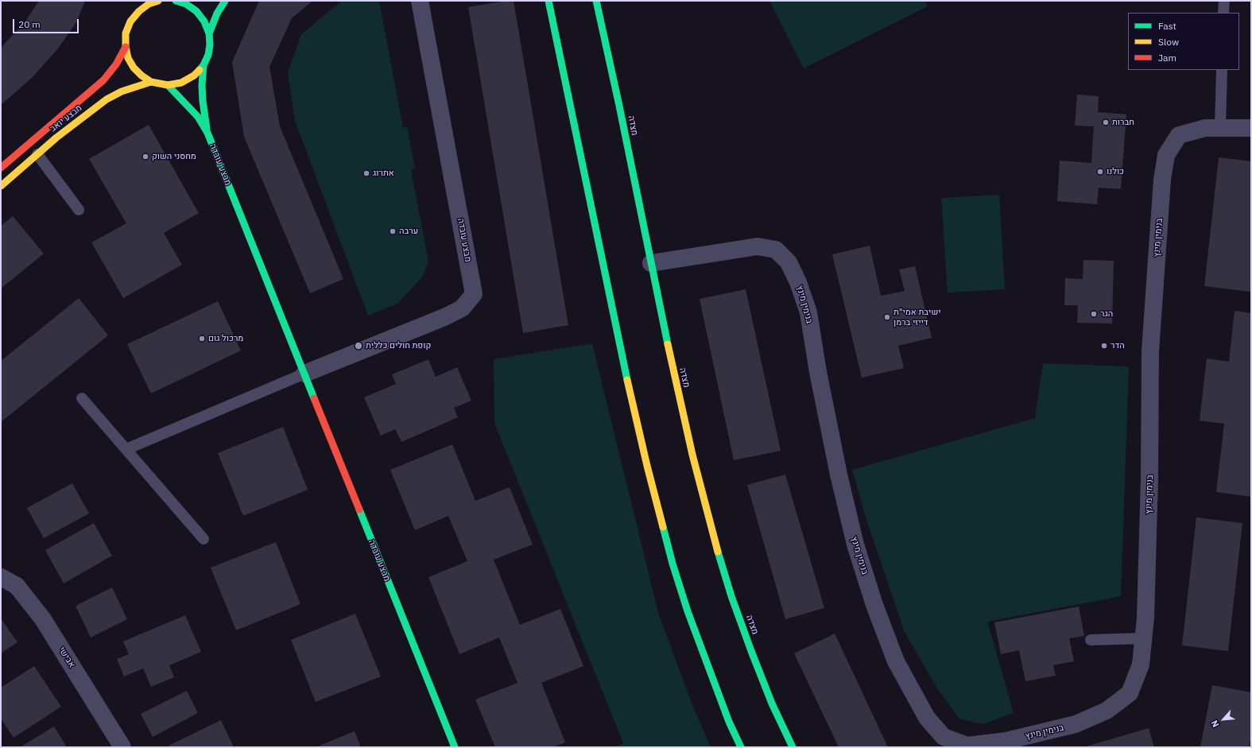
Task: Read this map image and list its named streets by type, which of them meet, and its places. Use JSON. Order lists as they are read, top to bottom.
{
  "streets": {
    "main road": ["מבצע יואב", "מצדה", "מבצע עובדה"],
    "street": ["בנימין מינץ", "אבישי"]
  },
  "crossings": [
    ["מצדה", "בנימין מינץ"]
  ],
  "places": [
    "חברות",
    "מחסני השוק",
    "כולנו",
    "אתרוג",
    "ערבה",
    "הגר",
    "ישיבת אמי\"ת דייזי ברמן",
    "מרכול גום",
    "קופת חולים כללית",
    "הדר"
  ],
  "legend": ["Fast", "Slow", "Jam"],
  "scale_bar": "20 m",
  "north": "bottom left"
}
